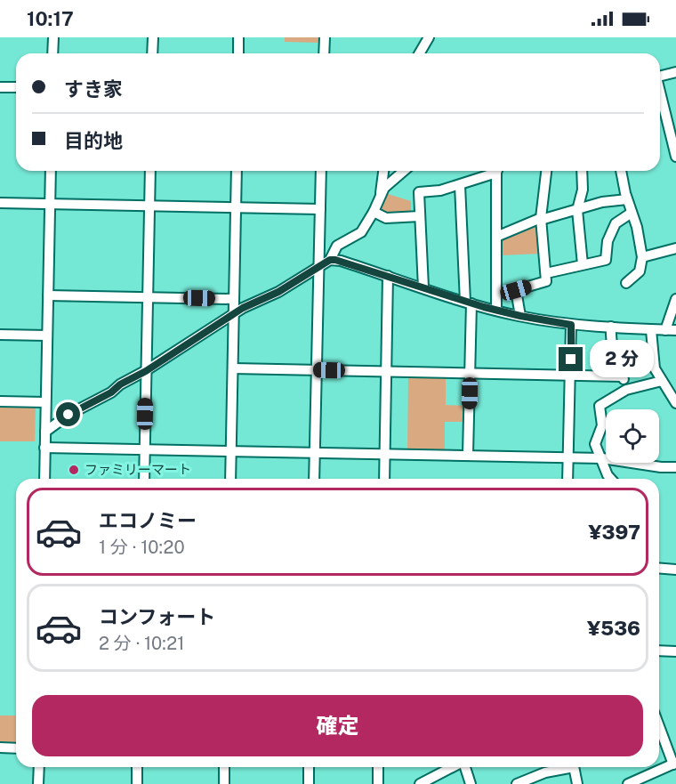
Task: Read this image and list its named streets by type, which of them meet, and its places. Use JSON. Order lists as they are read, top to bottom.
{
  "places": ["ファミリーマート"],
  "page": {
    "status": "10:17",
    "banner": ["すき家", "目的地"],
    "bubble": "2 分",
    "list": [
      {
        "name": "エコノミー",
        "note": "1 分 · 10:20",
        "value": "¥397"
      },
      {
        "name": "コンフォート",
        "note": "2 分 · 10:21",
        "value": "¥536"
      }
    ],
    "buttons": "確定"
  }
}
